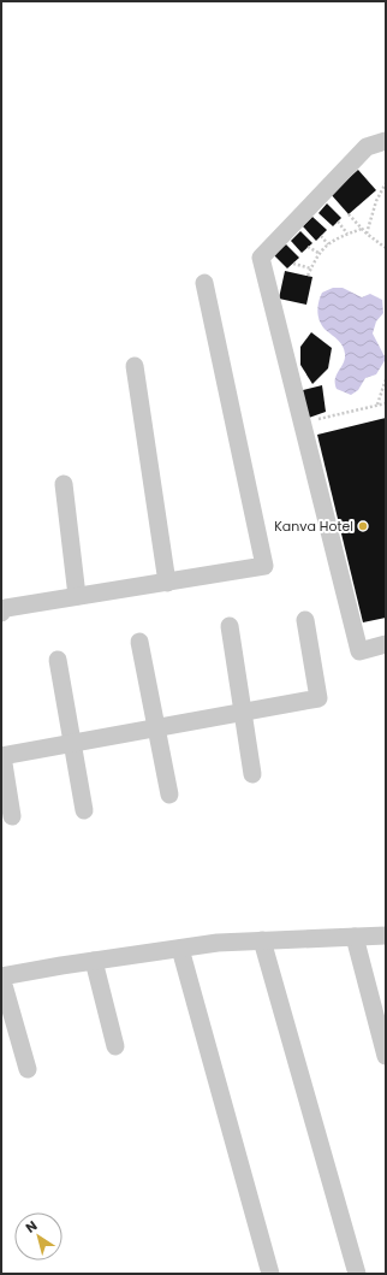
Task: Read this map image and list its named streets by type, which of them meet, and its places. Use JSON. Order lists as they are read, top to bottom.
{
  "places": ["Kanva Hotel"],
  "north": "top left"
}
